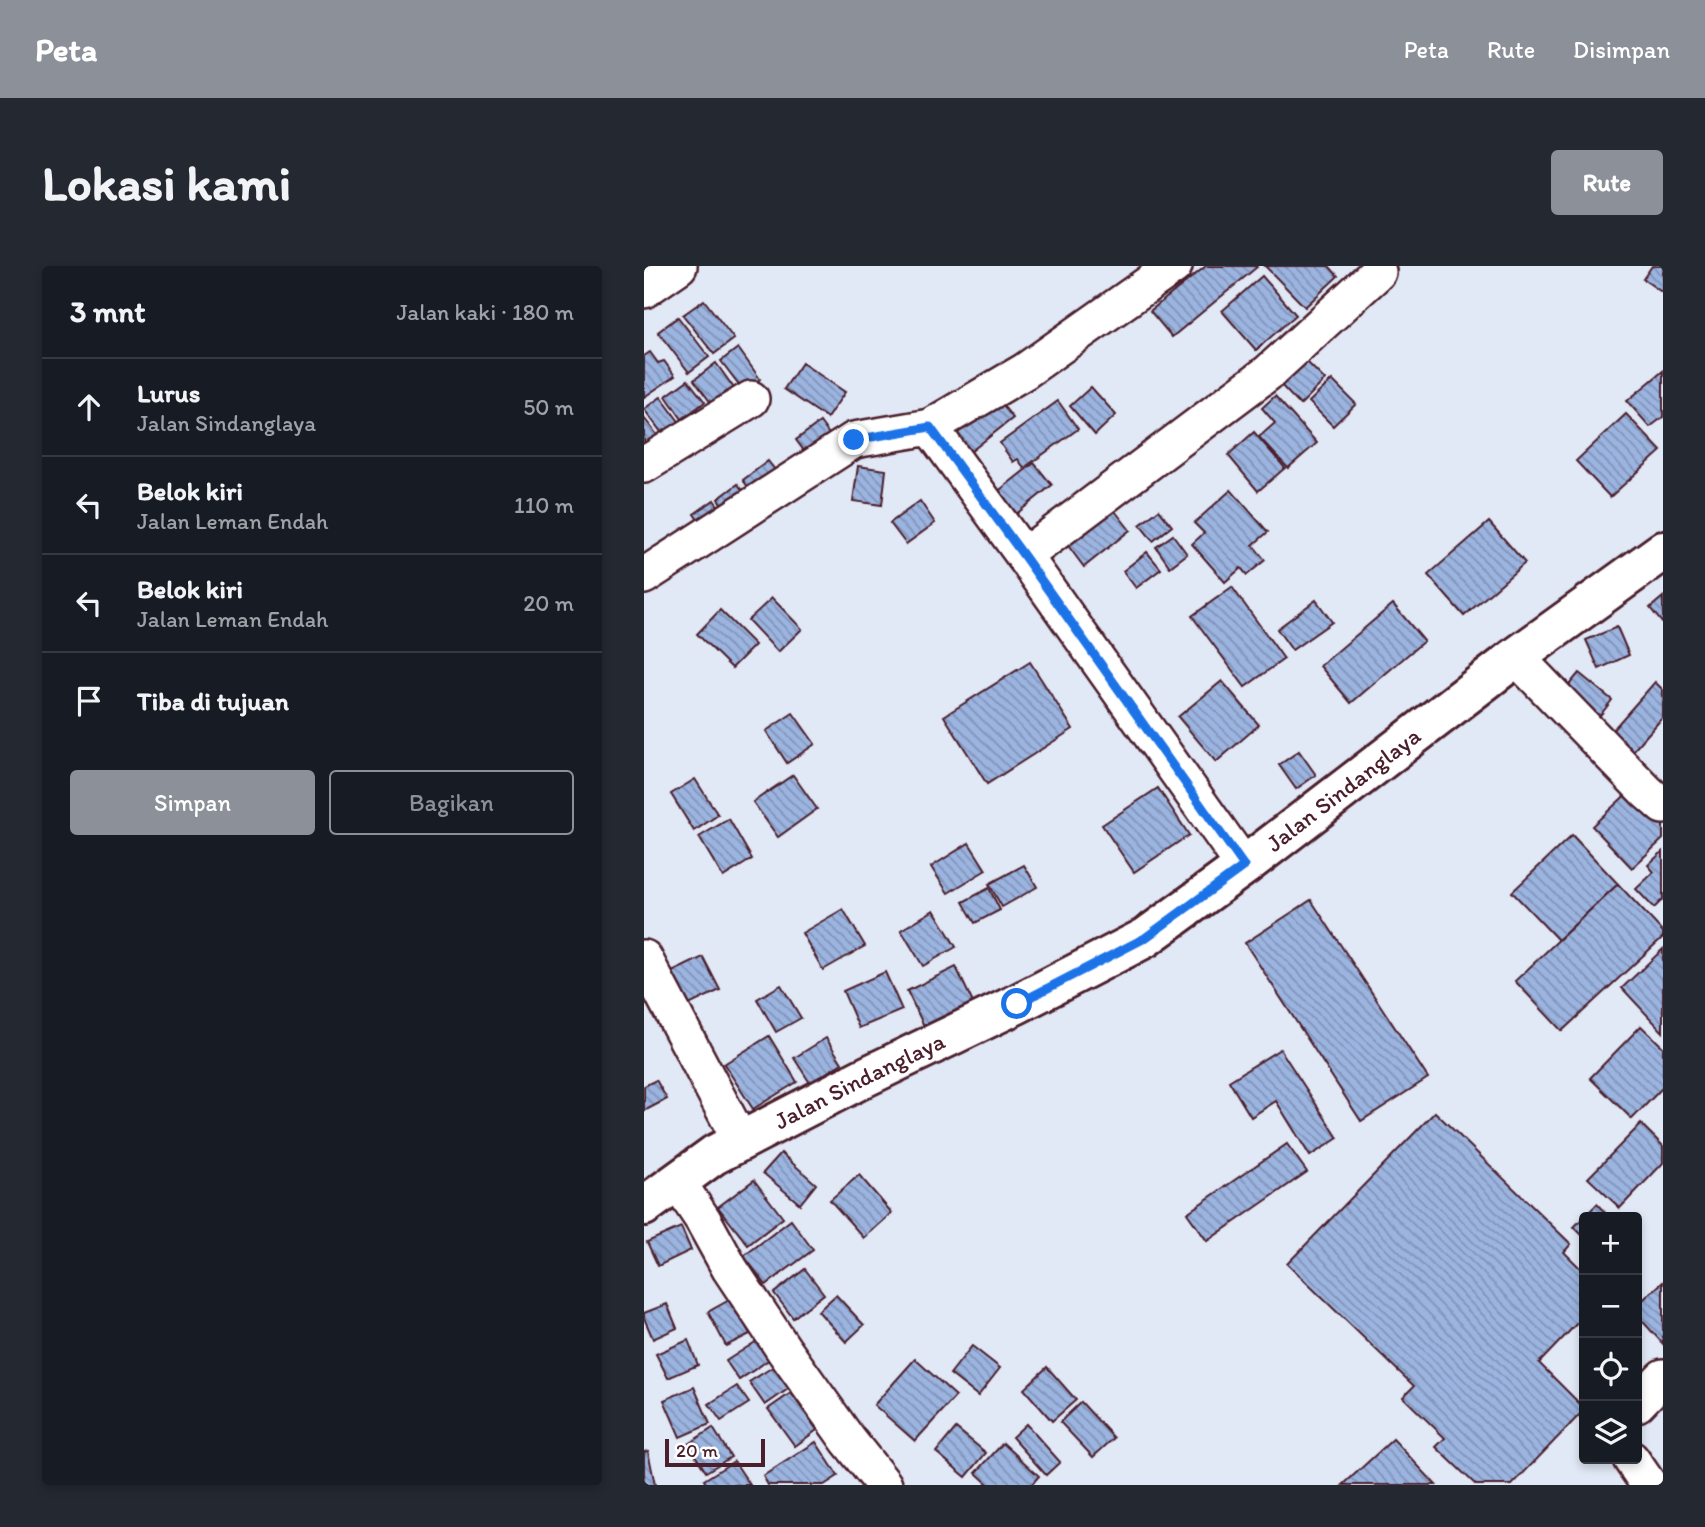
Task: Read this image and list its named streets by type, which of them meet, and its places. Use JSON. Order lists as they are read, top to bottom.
{
  "streets": {
    "street": ["Jalan Sindanglaya"]
  },
  "scale_bar": "20 m",
  "page": {
    "header": "Peta",
    "nav": ["Peta", "Rute", "Disimpan"],
    "buttons": [
      "Rute",
      ["Simpan", "Bagikan"]
    ],
    "title": "Lokasi kami",
    "heading": ["3 mnt", "Jalan kaki · 180 m"],
    "list": [
      ["Lurus", "Jalan Sindanglaya", "50 m"],
      ["Belok kiri", "Jalan Leman Endah", "110 m"],
      ["Belok kiri", "Jalan Leman Endah", "20 m"],
      "Tiba di tujuan"
    ],
    "map_buttons": ["+", "−"],
    "scale": "20 m"
  }
}
